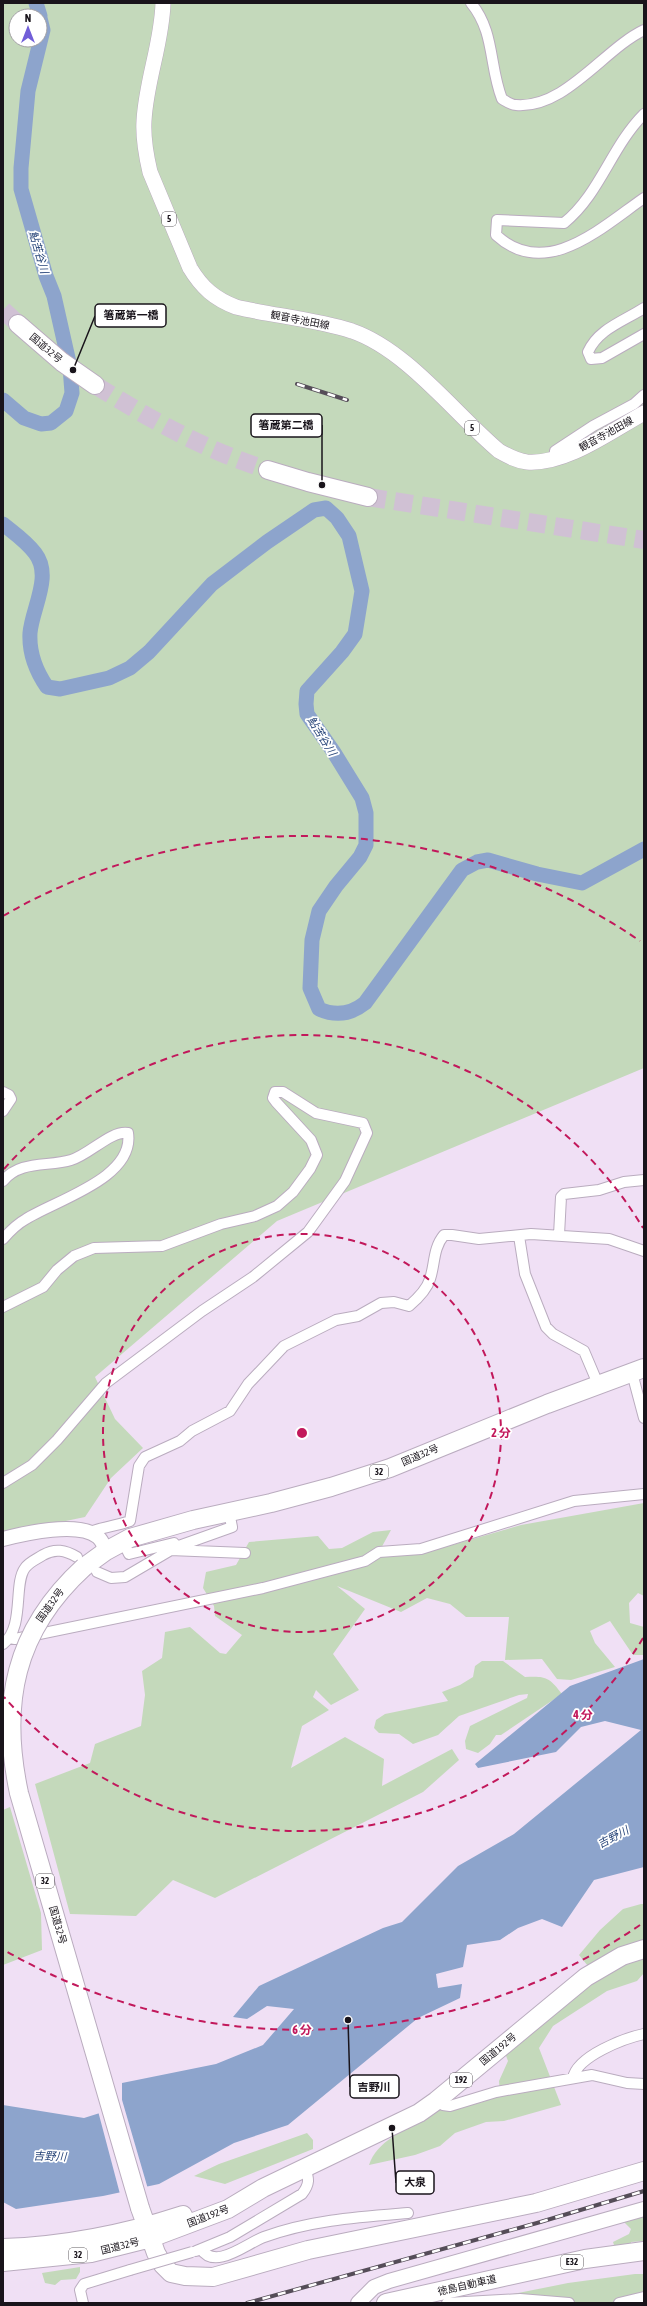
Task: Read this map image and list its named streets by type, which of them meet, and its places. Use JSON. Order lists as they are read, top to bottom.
{
  "streets": {
    "highway": [
      "国道32号",
      "32",
      "国道192号",
      "192",
      "E32",
      "徳島自動車道"
    ],
    "main road": ["5", "観音寺池田線"]
  },
  "crossings": [
    ["国道32号", "国道192号"]
  ],
  "water": ["鮎苦谷川", "吉野川"],
  "places": [
    "箸蔵第一橋",
    "箸蔵第二橋",
    "吉野川",
    "大泉"
  ],
  "north": "top",
  "rings": ["2 分", "4 分", "6 分"]
}
